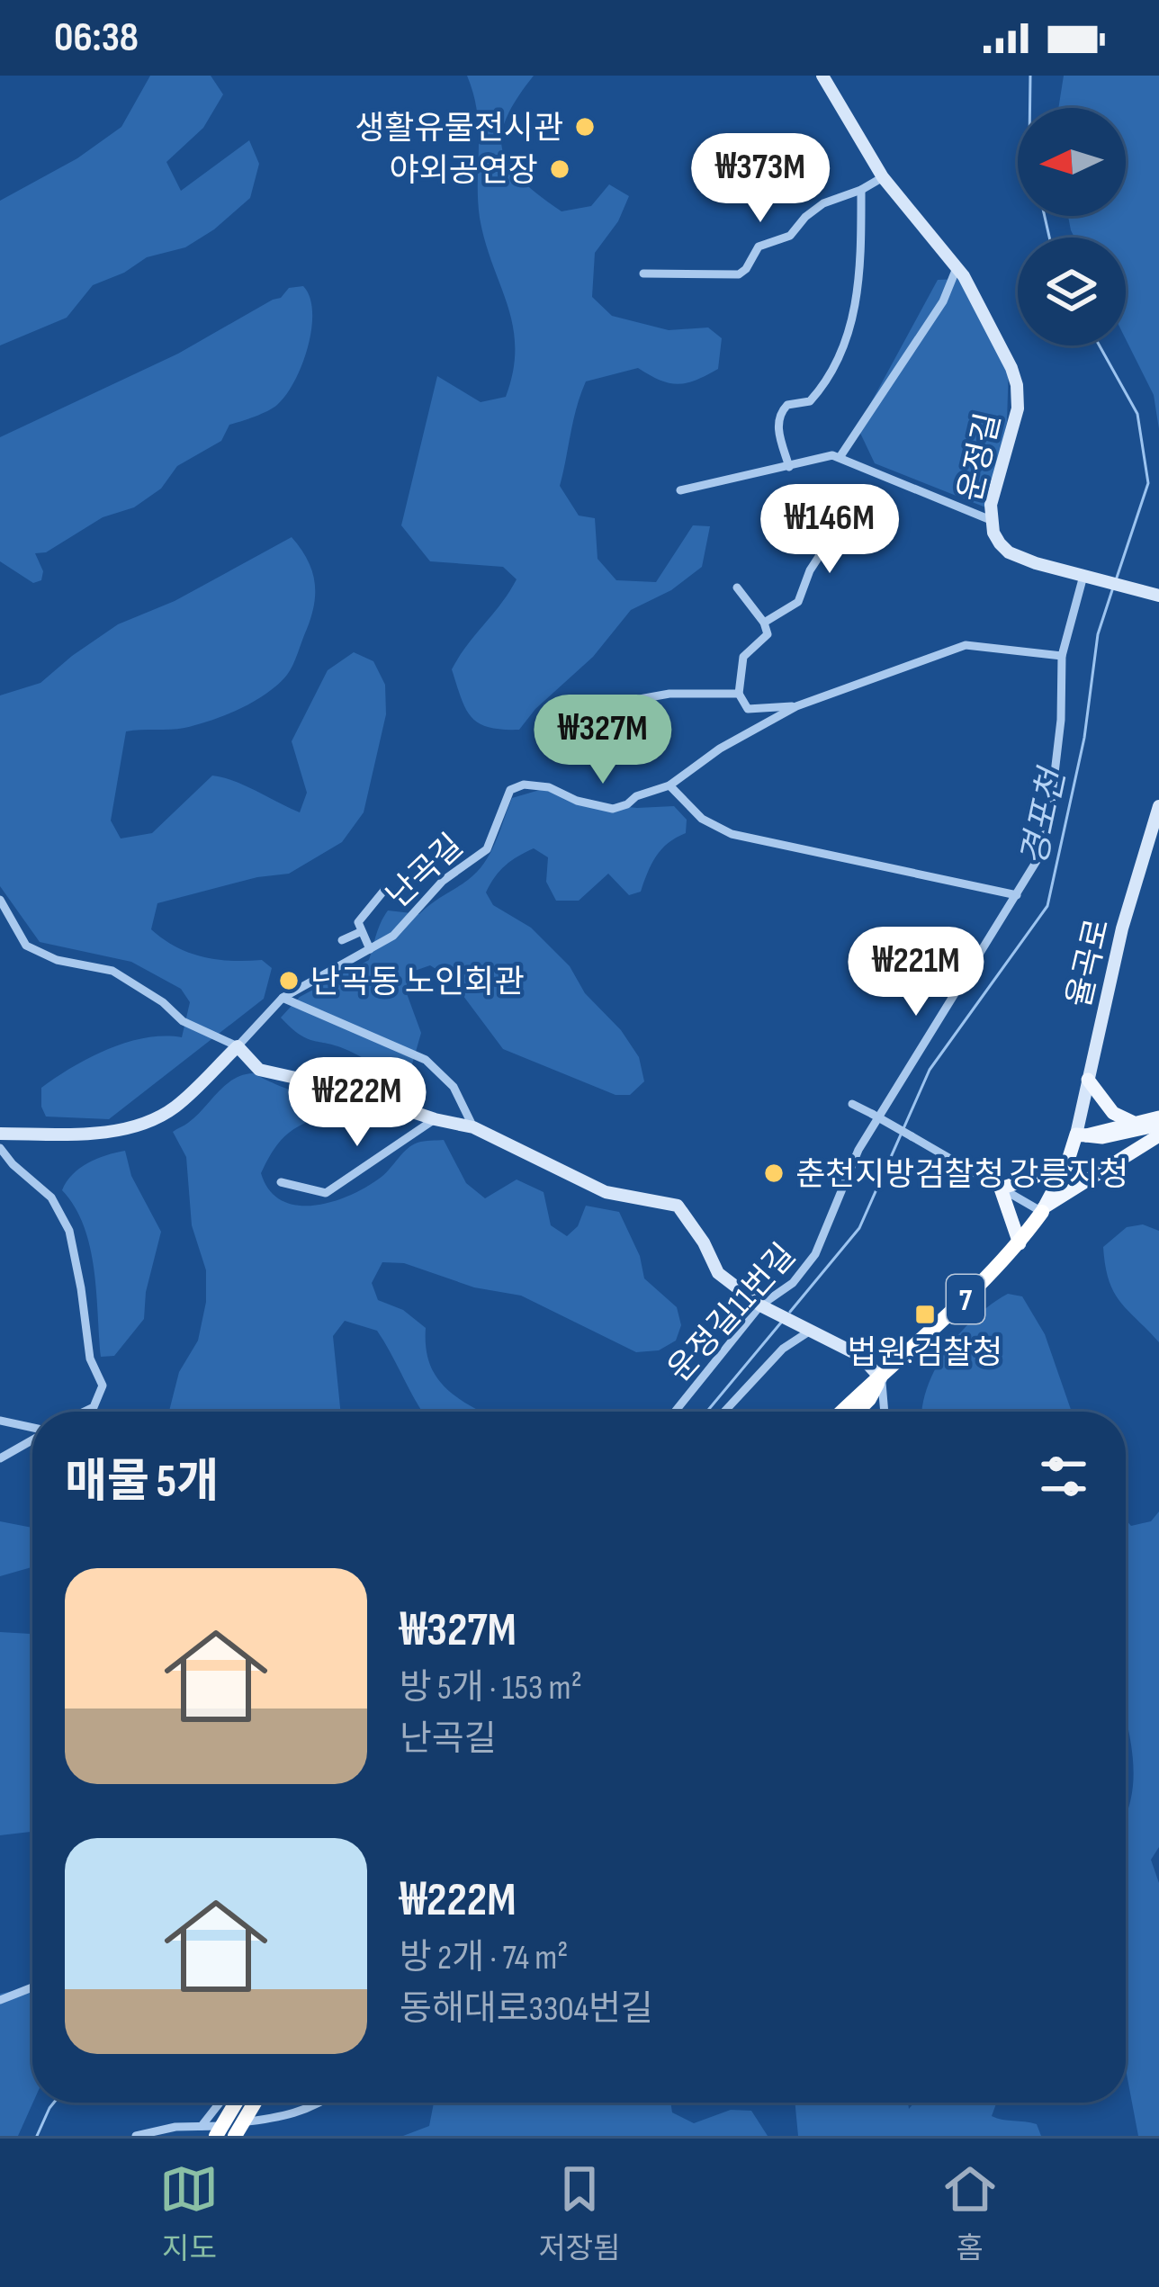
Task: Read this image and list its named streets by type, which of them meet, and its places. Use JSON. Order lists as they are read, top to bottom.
{
  "streets": {
    "highway": ["7"],
    "street": [
      "운정길",
      "난곡길",
      "율곡로",
      "운정길11번길"
    ]
  },
  "crossings": [
    ["운정길", "운정길11번길"],
    ["난곡길", "운정길11번길"],
    ["율곡로", "7"]
  ],
  "water": ["경포천"],
  "places": {
    "other": [
      "생활유물전시관",
      "야외공연장",
      "난곡동 노인회관",
      "춘천지방검찰청 강릉지청"
    ],
    "transit": ["법원.검찰청"]
  },
  "north": "left",
  "page": {
    "status": "06:38",
    "price": [
      "₩373M",
      "₩146M",
      "₩327M",
      "₩221M",
      "₩222M"
    ],
    "heading": "매물 5개",
    "list": [
      {
        "name": "₩327M",
        "note": "방 5개 · 153 m² · 난곡길"
      },
      {
        "name": "₩222M",
        "note": "방 2개 · 74 m² · 동해대로3304번길"
      }
    ],
    "tabs": ["지도", "저장됨", "홈"]
  }
}
